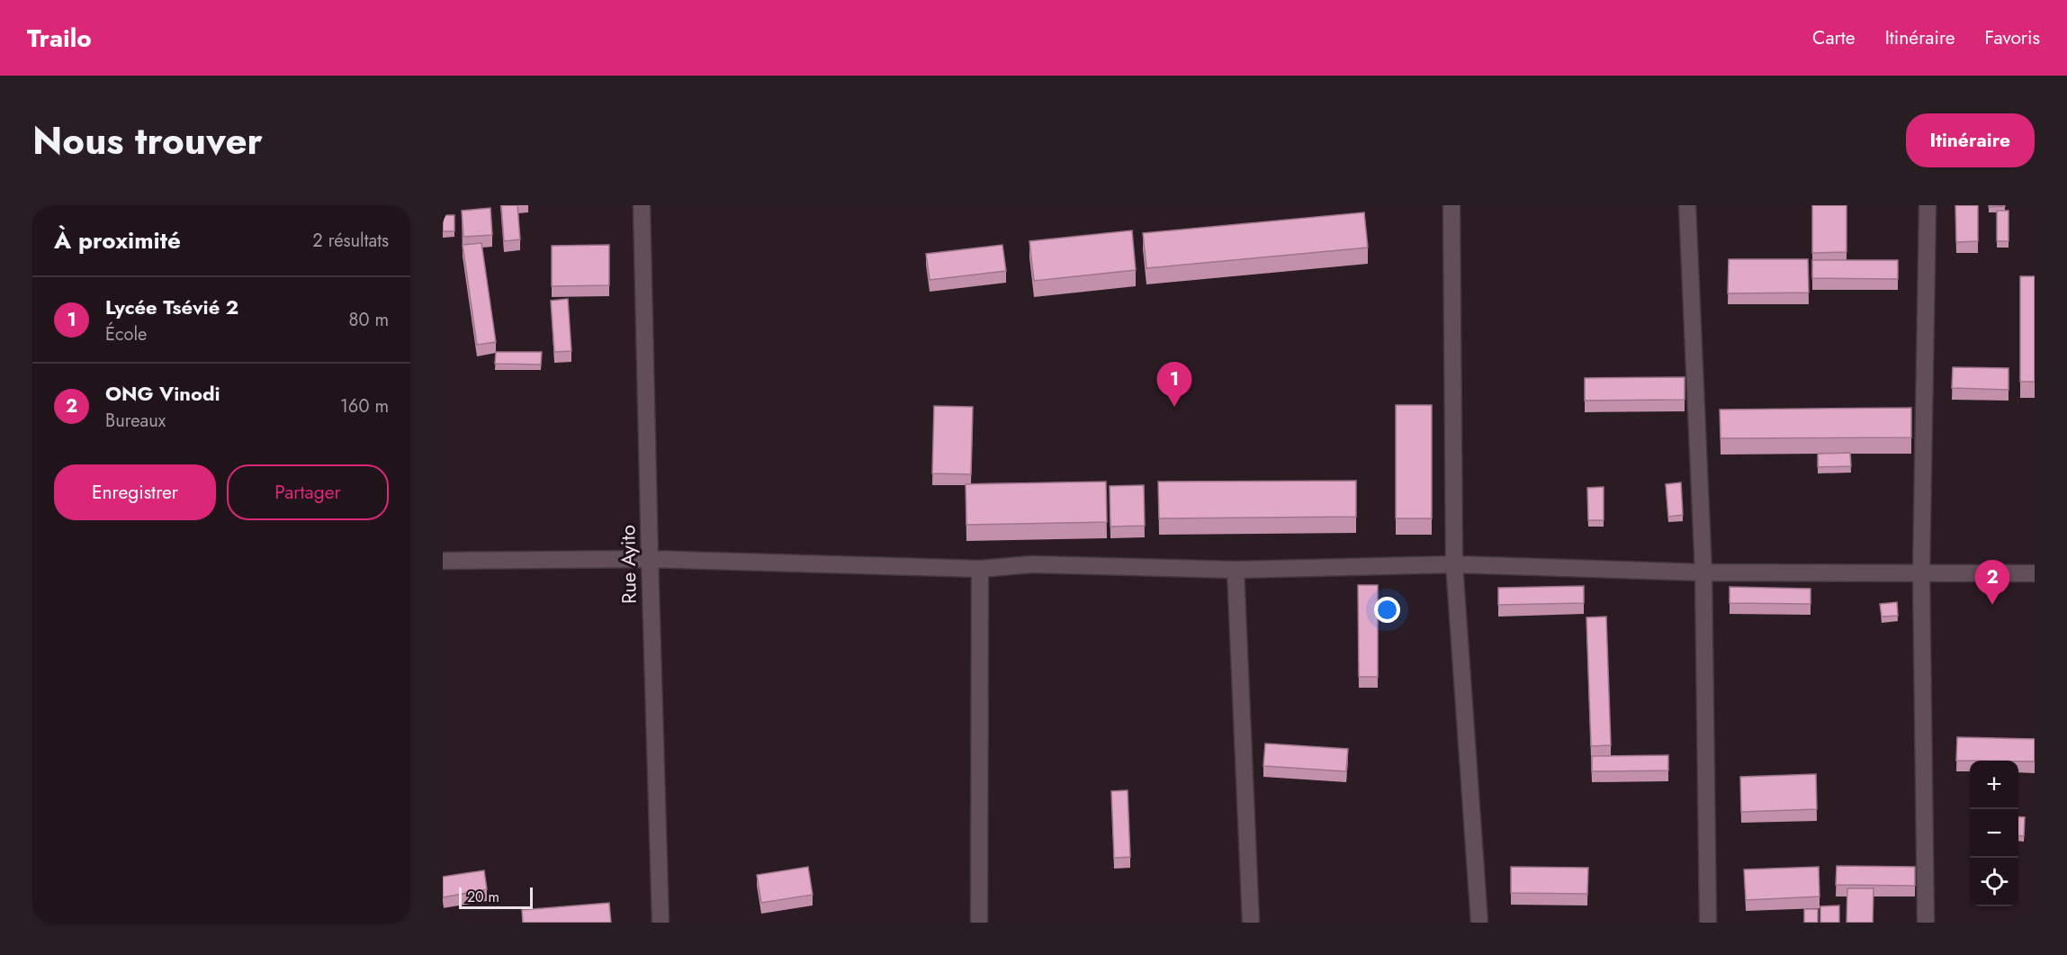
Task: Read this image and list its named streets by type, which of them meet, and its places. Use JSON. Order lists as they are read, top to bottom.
{
  "streets": {
    "street": ["Rue Ayito"]
  },
  "scale_bar": "20 m",
  "page": {
    "header": "Trailo",
    "nav": ["Carte", "Itinéraire", "Favoris"],
    "title": "Nous trouver",
    "buttons": [
      "Itinéraire",
      ["Enregistrer", "Partager"]
    ],
    "heading": ["À proximité", "2 résultats"],
    "list": [
      {
        "mark": "1",
        "name": "Lycée Tsévié 2",
        "note": "École",
        "value": "80 m"
      },
      {
        "mark": "2",
        "name": "ONG Vinodi",
        "note": "Bureaux",
        "value": "160 m"
      }
    ],
    "pins": ["1", "2"],
    "map_buttons": ["+", "−"],
    "scale": "20 m"
  }
}
